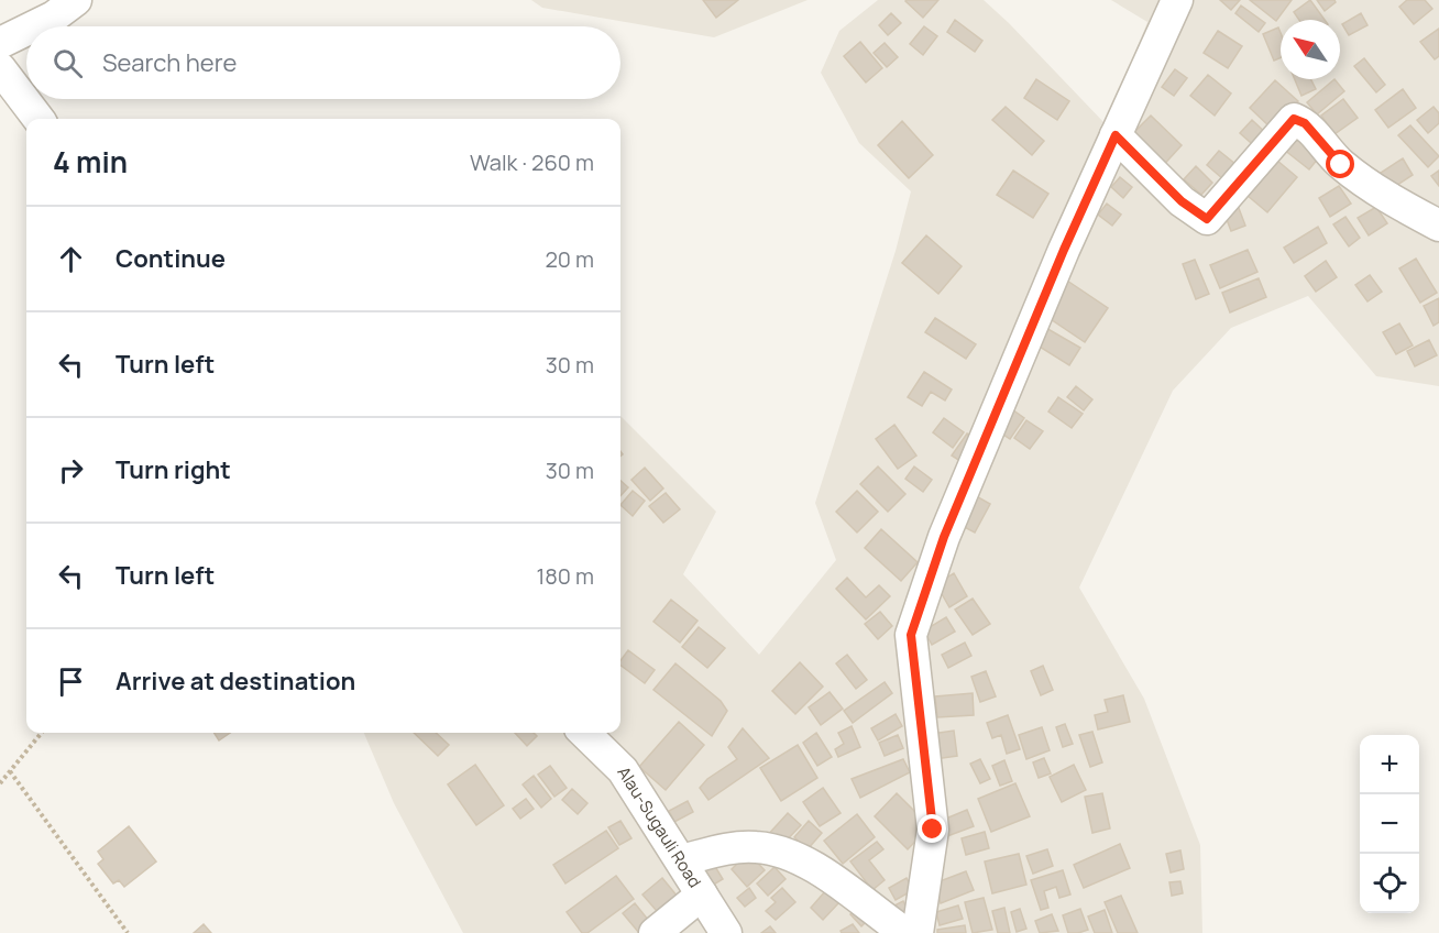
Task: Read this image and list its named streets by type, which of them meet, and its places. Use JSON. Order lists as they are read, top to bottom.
{
  "streets": {
    "street": ["Alau-Sugauli Road"]
  },
  "north": "top left",
  "page": {
    "search": "Search here",
    "heading": ["4 min", "Walk · 260 m"],
    "list": [
      ["Continue", "20 m"],
      ["Turn left", "30 m"],
      ["Turn right", "30 m"],
      ["Turn left", "180 m"],
      "Arrive at destination"
    ],
    "map_buttons": ["+", "−"]
  }
}
